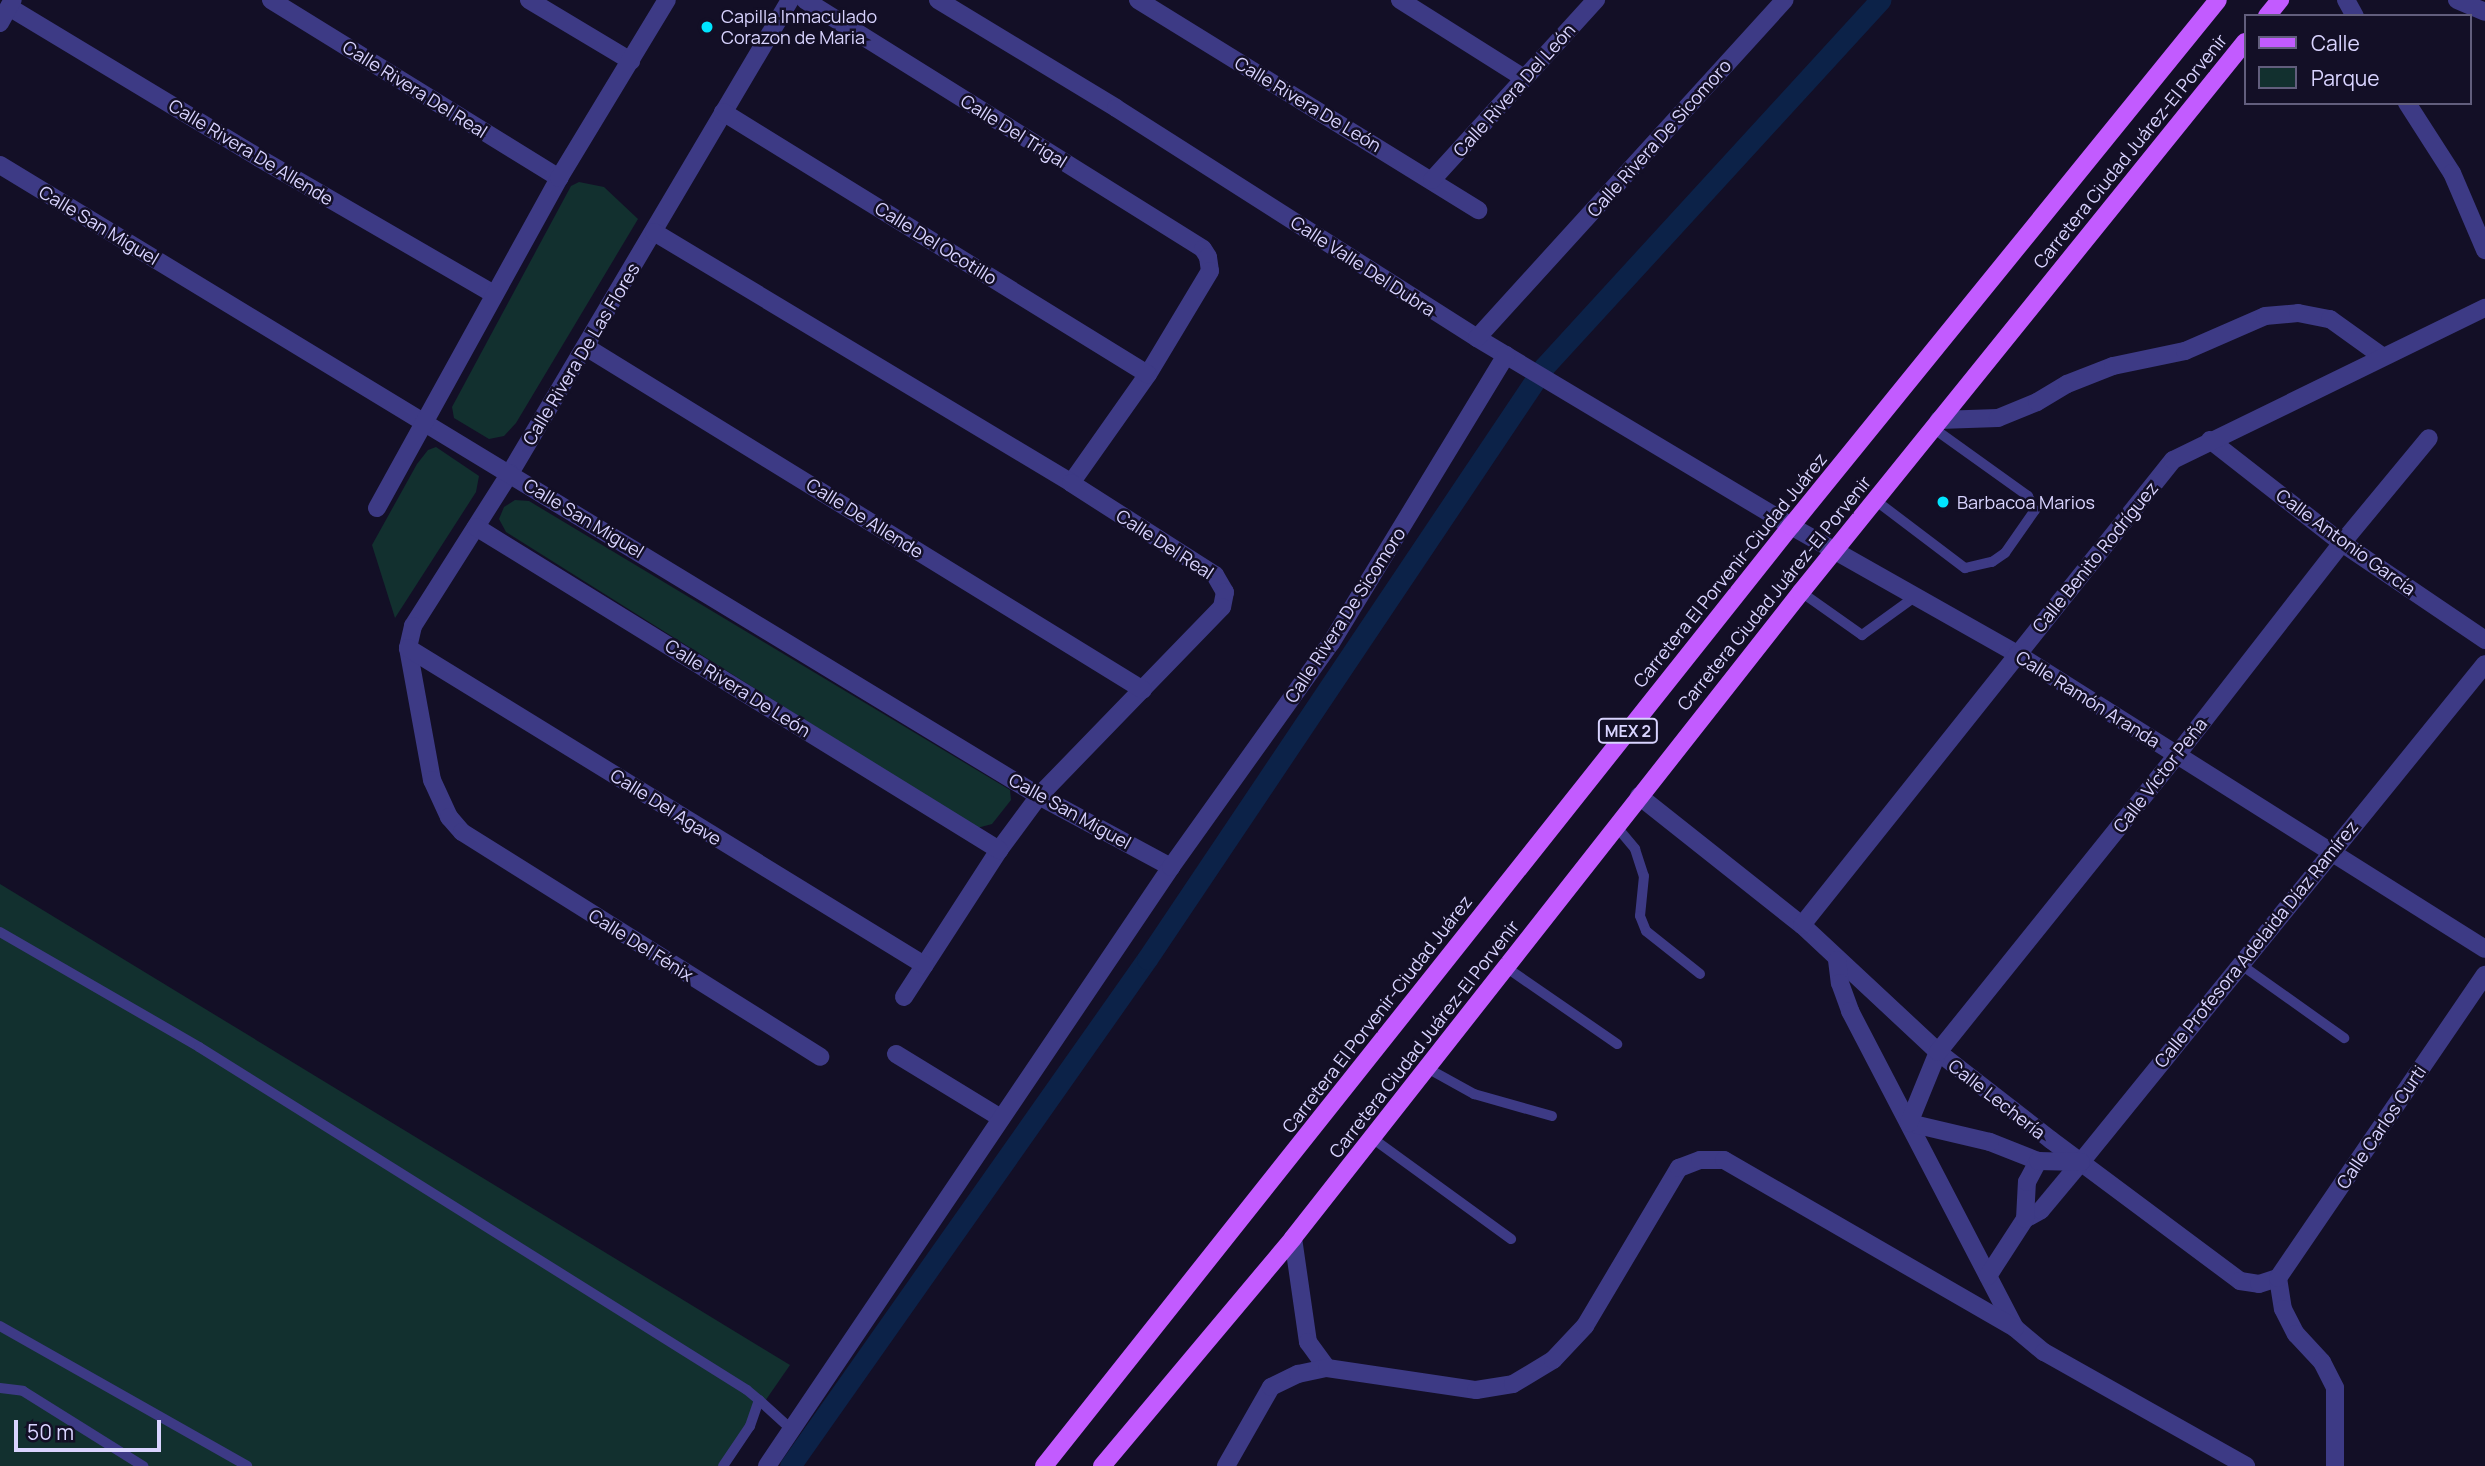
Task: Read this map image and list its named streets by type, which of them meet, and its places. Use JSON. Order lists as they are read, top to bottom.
{
  "streets": {
    "main road": ["Carretera Ciudad Juárez-El Porvenir", "Carretera El Porvenir-Ciudad Juárez", "MEX 2"],
    "street": [
      "Calle Rivera Del Real",
      "Calle Rivera Del León",
      "Calle Rivera De León",
      "Calle Del Trigal",
      "Calle Rivera De Sicomoro",
      "Calle Rivera De Allende",
      "Calle San Miguel",
      "Calle Del Ocotillo",
      "Calle Valle Del Dubra",
      "Calle Rivera De Las Flores",
      "Calle De Allende",
      "Calle Antonio García",
      "Calle Del Real",
      "Calle Benito Rodríguez",
      "Calle Ramón Aranda",
      "Calle Víctor Peña",
      "Calle Del Agave",
      "Calle Profesora Adelaida Díaz Ramírez",
      "Calle Del Fénix",
      "Calle Lechería",
      "Calle Carlos Curti"
    ]
  },
  "crossings": [
    ["Calle Rivera Del León", "Calle Rivera De León"],
    ["Calle Rivera De León", "Calle Rivera De Las Flores"],
    ["Calle Rivera De León", "Calle Del Real"],
    ["Calle Del Trigal", "Calle Del Ocotillo"],
    ["Calle Rivera De Sicomoro", "Calle San Miguel"],
    ["Calle Rivera De Sicomoro", "Calle Valle Del Dubra"],
    ["Carretera Ciudad Juárez-El Porvenir", "Calle Ramón Aranda"],
    ["Carretera Ciudad Juárez-El Porvenir", "Calle Lechería"],
    ["Calle San Miguel", "Calle Rivera De Las Flores"],
    ["Calle San Miguel", "Calle Del Real"],
    ["Calle Del Ocotillo", "Calle Rivera De Las Flores"],
    ["Calle Valle Del Dubra", "Carretera El Porvenir-Ciudad Juárez"],
    ["Calle Valle Del Dubra", "Calle Ramón Aranda"],
    ["Calle Rivera De Las Flores", "Calle De Allende"],
    ["Calle Rivera De Las Flores", "Calle Del Real"],
    ["Calle Rivera De Las Flores", "Calle Del Agave"],
    ["Calle Rivera De Las Flores", "Calle Del Fénix"],
    ["Calle De Allende", "Calle Del Real"],
    ["Calle Antonio García", "Calle Benito Rodríguez"],
    ["Calle Antonio García", "Calle Víctor Peña"],
    ["Calle Del Real", "Calle Del Agave"],
    ["Calle Benito Rodríguez", "Calle Ramón Aranda"],
    ["Calle Benito Rodríguez", "Calle Lechería"],
    ["Carretera El Porvenir-Ciudad Juárez", "Calle Ramón Aranda"],
    ["Calle Ramón Aranda", "Calle Víctor Peña"],
    ["Calle Ramón Aranda", "Calle Profesora Adelaida Díaz Ramírez"],
    ["Calle Víctor Peña", "Calle Lechería"],
    ["Calle Del Agave", "Calle Del Fénix"],
    ["Calle Profesora Adelaida Díaz Ramírez", "Calle Lechería"],
    ["Calle Lechería", "Calle Carlos Curti"]
  ],
  "places": ["Capilla Inmaculado Corazon de Maria", "Barbacoa Marios"],
  "legend": ["Calle", "Parque"],
  "scale_bar": "50 m"
}
